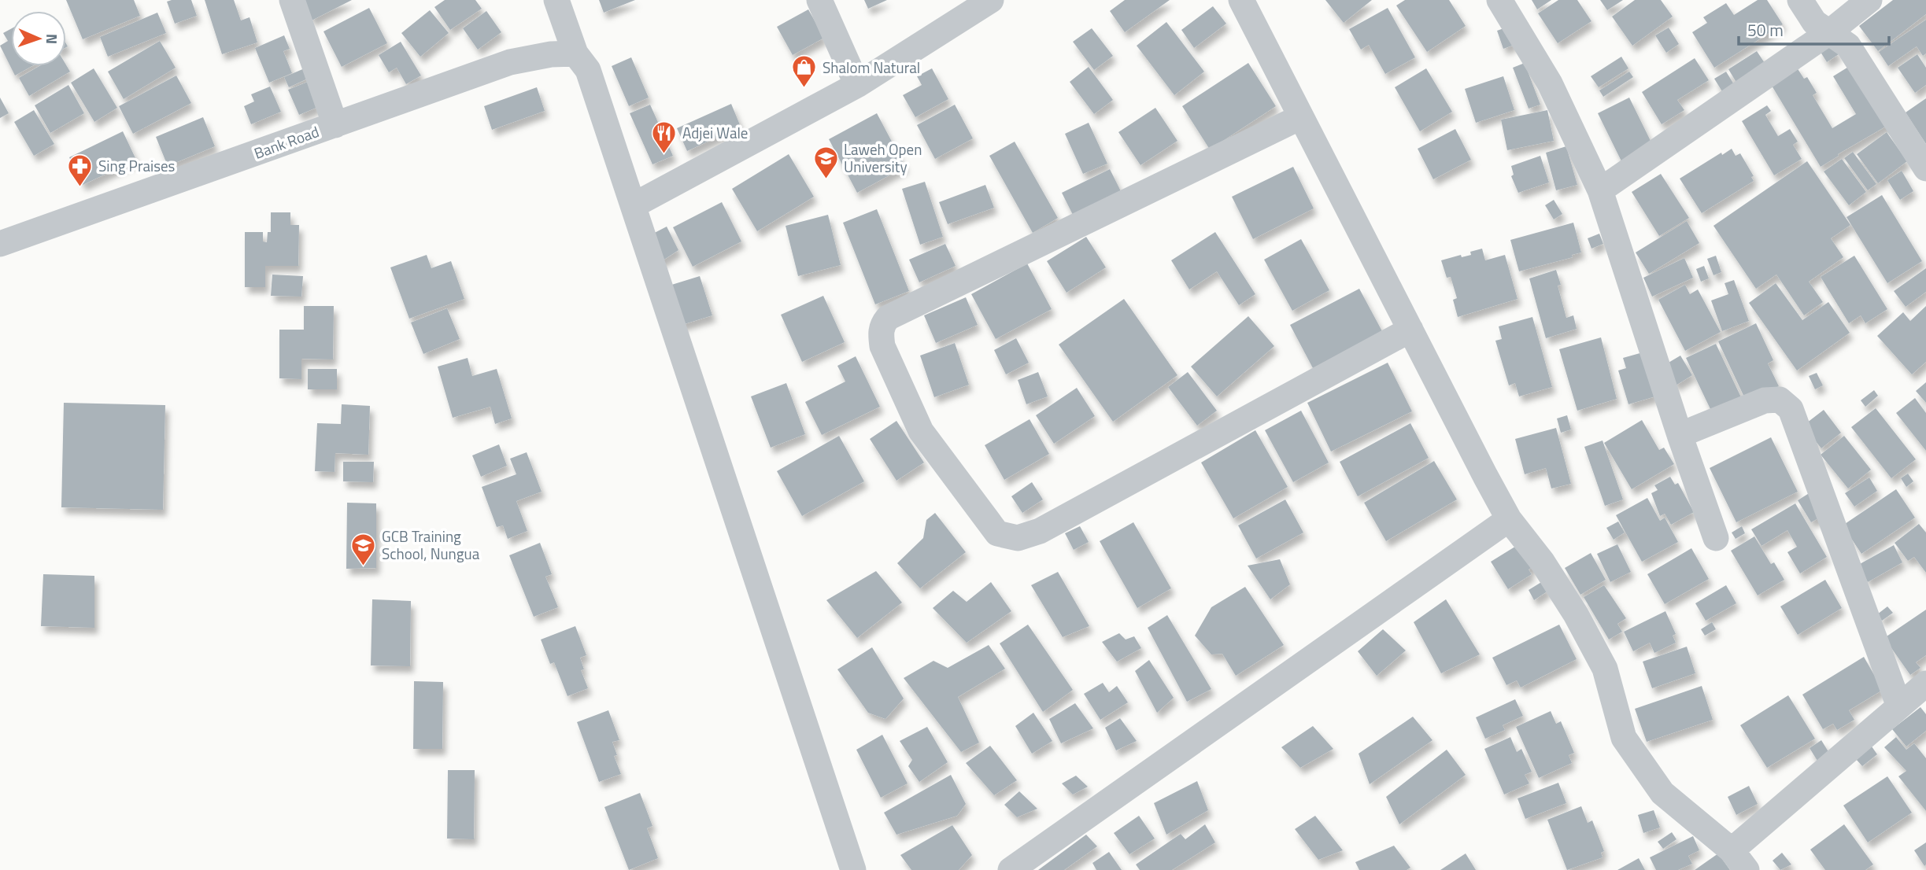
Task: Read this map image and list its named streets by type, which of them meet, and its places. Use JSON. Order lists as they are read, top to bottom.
{
  "streets": {
    "street": ["Bank Road"]
  },
  "places": {
    "shop": ["Shalom Natural"],
    "restaurant": ["Adjei Wale"],
    "school or university": ["Laweh Open University", "GCB Training School, Nungua"],
    "pharmacy": ["Sing Praises"]
  },
  "scale_bar": "50 m",
  "north": "right"
}
